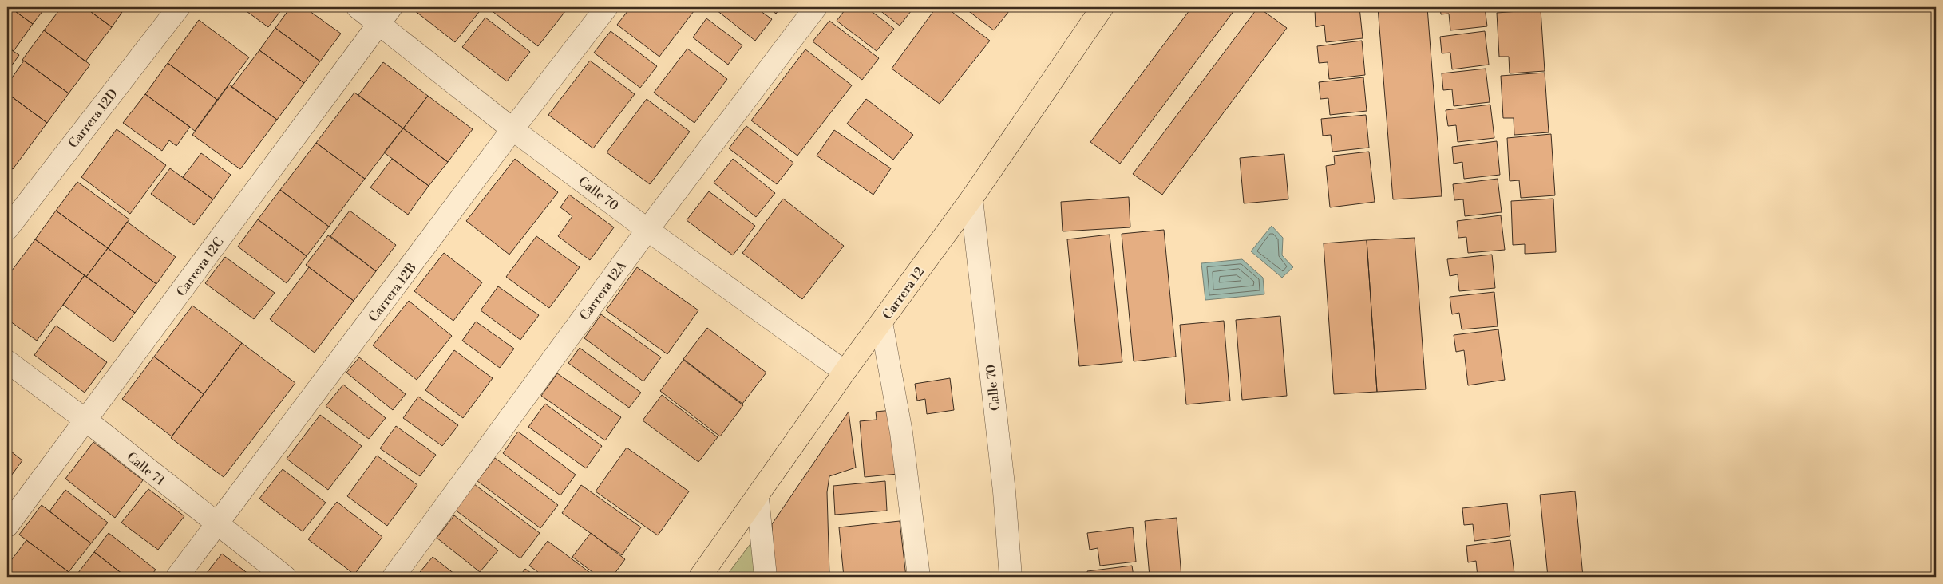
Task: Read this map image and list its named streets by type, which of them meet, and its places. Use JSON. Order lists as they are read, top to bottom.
{
  "streets": {
    "main road": ["Carrera 12"],
    "street": [
      "Carrera 12D",
      "Calle 70",
      "Carrera 12C",
      "Carrera 12A",
      "Carrera 12B",
      "Calle 71"
    ]
  },
  "crossings": [
    ["Calle 70", "Carrera 12C"],
    ["Calle 70", "Carrera 12A"],
    ["Calle 70", "Carrera 12B"],
    ["Calle 70", "Carrera 12"],
    ["Carrera 12C", "Calle 71"],
    ["Carrera 12B", "Calle 71"]
  ]
}
